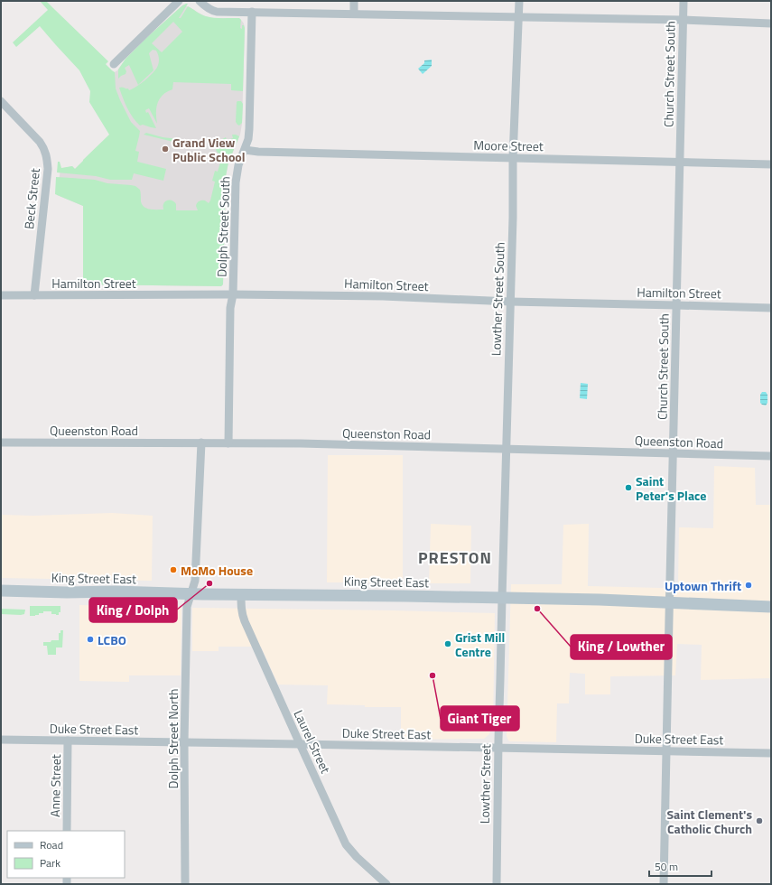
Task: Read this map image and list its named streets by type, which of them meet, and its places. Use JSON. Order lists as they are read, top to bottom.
{
  "streets": {
    "main road": ["King Street East"],
    "street": [
      "Church Street South",
      "Moore Street",
      "Beck Street",
      "Dolph Street South",
      "Hamilton Street",
      "Lowther Street South",
      "Queenston Road",
      "Duke Street East",
      "Dolph Street North",
      "Laurel Street",
      "Lowther Street",
      "Anne Street"
    ]
  },
  "crossings": [
    ["Church Street South", "Moore Street"],
    ["Church Street South", "Hamilton Street"],
    ["Church Street South", "Queenston Road"],
    ["Church Street South", "King Street East"],
    ["Church Street South", "Duke Street East"],
    ["Moore Street", "Dolph Street South"],
    ["Moore Street", "Lowther Street South"],
    ["Beck Street", "Hamilton Street"],
    ["Dolph Street South", "Hamilton Street"],
    ["Dolph Street South", "Queenston Road"],
    ["Hamilton Street", "Lowther Street South"],
    ["Lowther Street South", "Queenston Road"],
    ["Lowther Street South", "King Street East"],
    ["Lowther Street South", "Lowther Street"],
    ["King Street East", "Dolph Street North"],
    ["King Street East", "Laurel Street"],
    ["King Street East", "Lowther Street"],
    ["Duke Street East", "Dolph Street North"],
    ["Duke Street East", "Laurel Street"],
    ["Duke Street East", "Lowther Street"],
    ["Duke Street East", "Anne Street"]
  ],
  "districts": ["PRESTON"],
  "places": [
    "Grand View Public School",
    "Saint Peter's Place",
    "MoMo House",
    "King / Dolph",
    "Uptown Thrift",
    "King / Lowther",
    "LCBO",
    "Grist Mill Centre",
    "Giant Tiger",
    "Saint Clement's Catholic Church"
  ],
  "legend": ["Road", "Park"],
  "scale_bar": "50 m"
}
